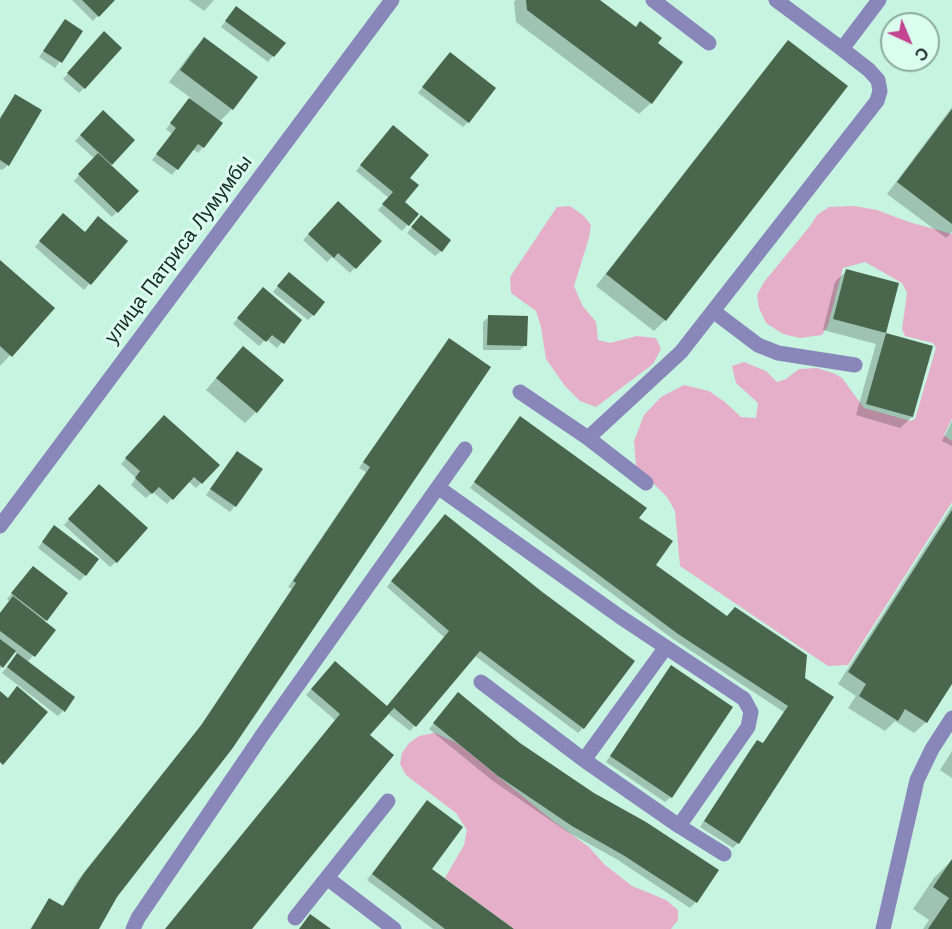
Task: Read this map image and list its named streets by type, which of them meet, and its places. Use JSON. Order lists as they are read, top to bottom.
{
  "streets": {
    "street": ["улица Патриса Лумумбы"]
  },
  "north": "bottom right"
}
